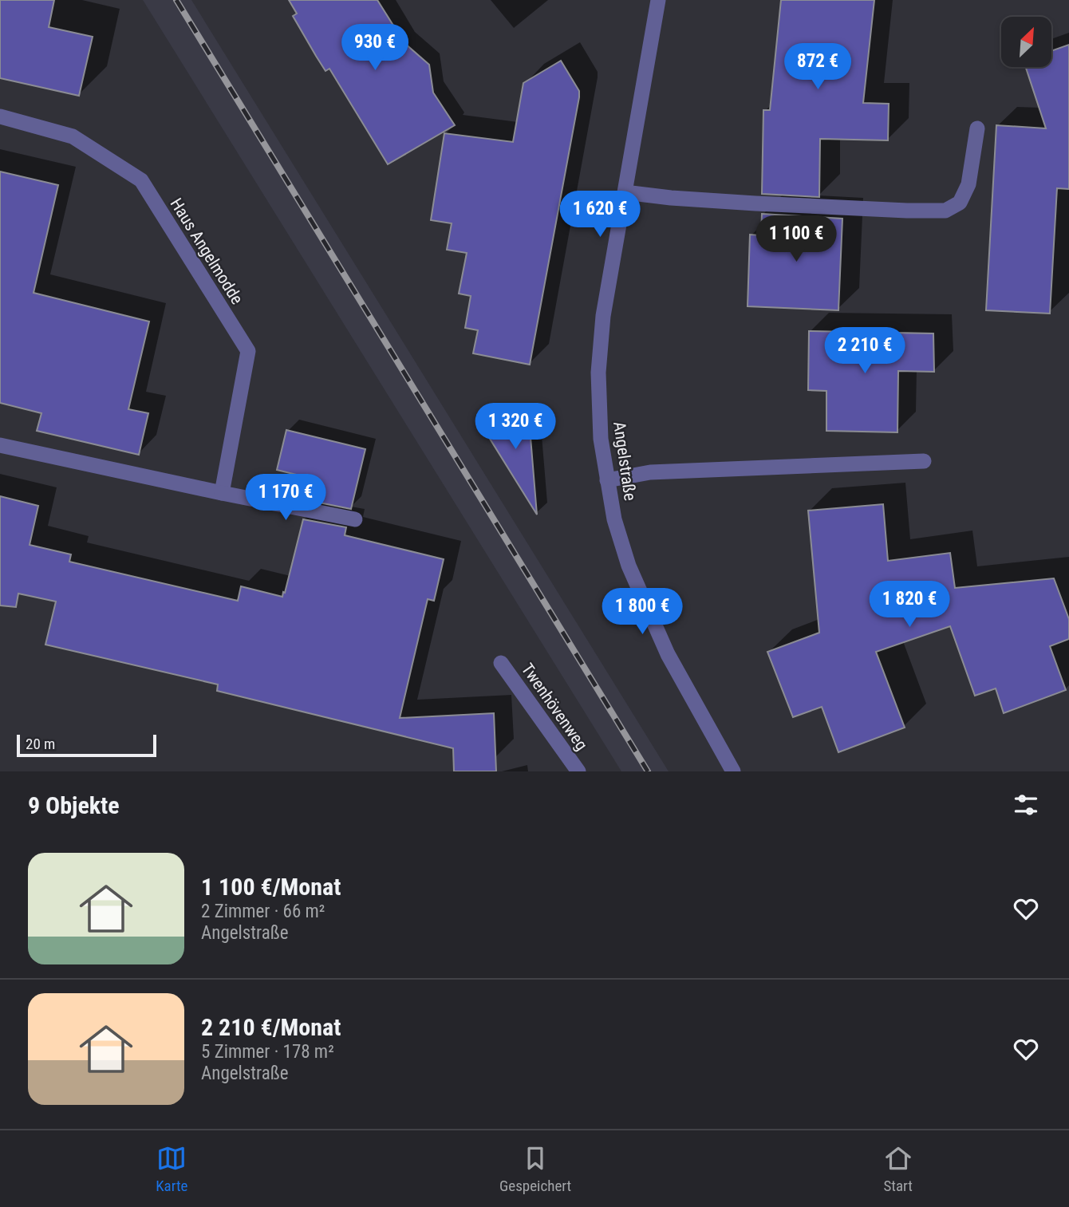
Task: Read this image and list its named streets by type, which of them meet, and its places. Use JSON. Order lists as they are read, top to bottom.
{
  "streets": {
    "street": ["Haus Angelmodde", "Angelstraße", "Twenhövenweg"]
  },
  "scale_bar": "20 m",
  "north": "top right",
  "page": {
    "price": [
      "930 €",
      "872 €",
      "1 620 €",
      "1 100 €",
      "2 210 €",
      "1 320 €",
      "1 170 €",
      "1 820 €",
      "1 800 €"
    ],
    "scale": "20 m",
    "heading": "9 Objekte",
    "list": [
      {
        "name": "1 100 €/Monat",
        "note": "2 Zimmer · 66 m² · Angelstraße"
      },
      {
        "name": "2 210 €/Monat",
        "note": "5 Zimmer · 178 m² · Angelstraße"
      }
    ],
    "tabs": ["Karte", "Gespeichert", "Start"]
  }
}
